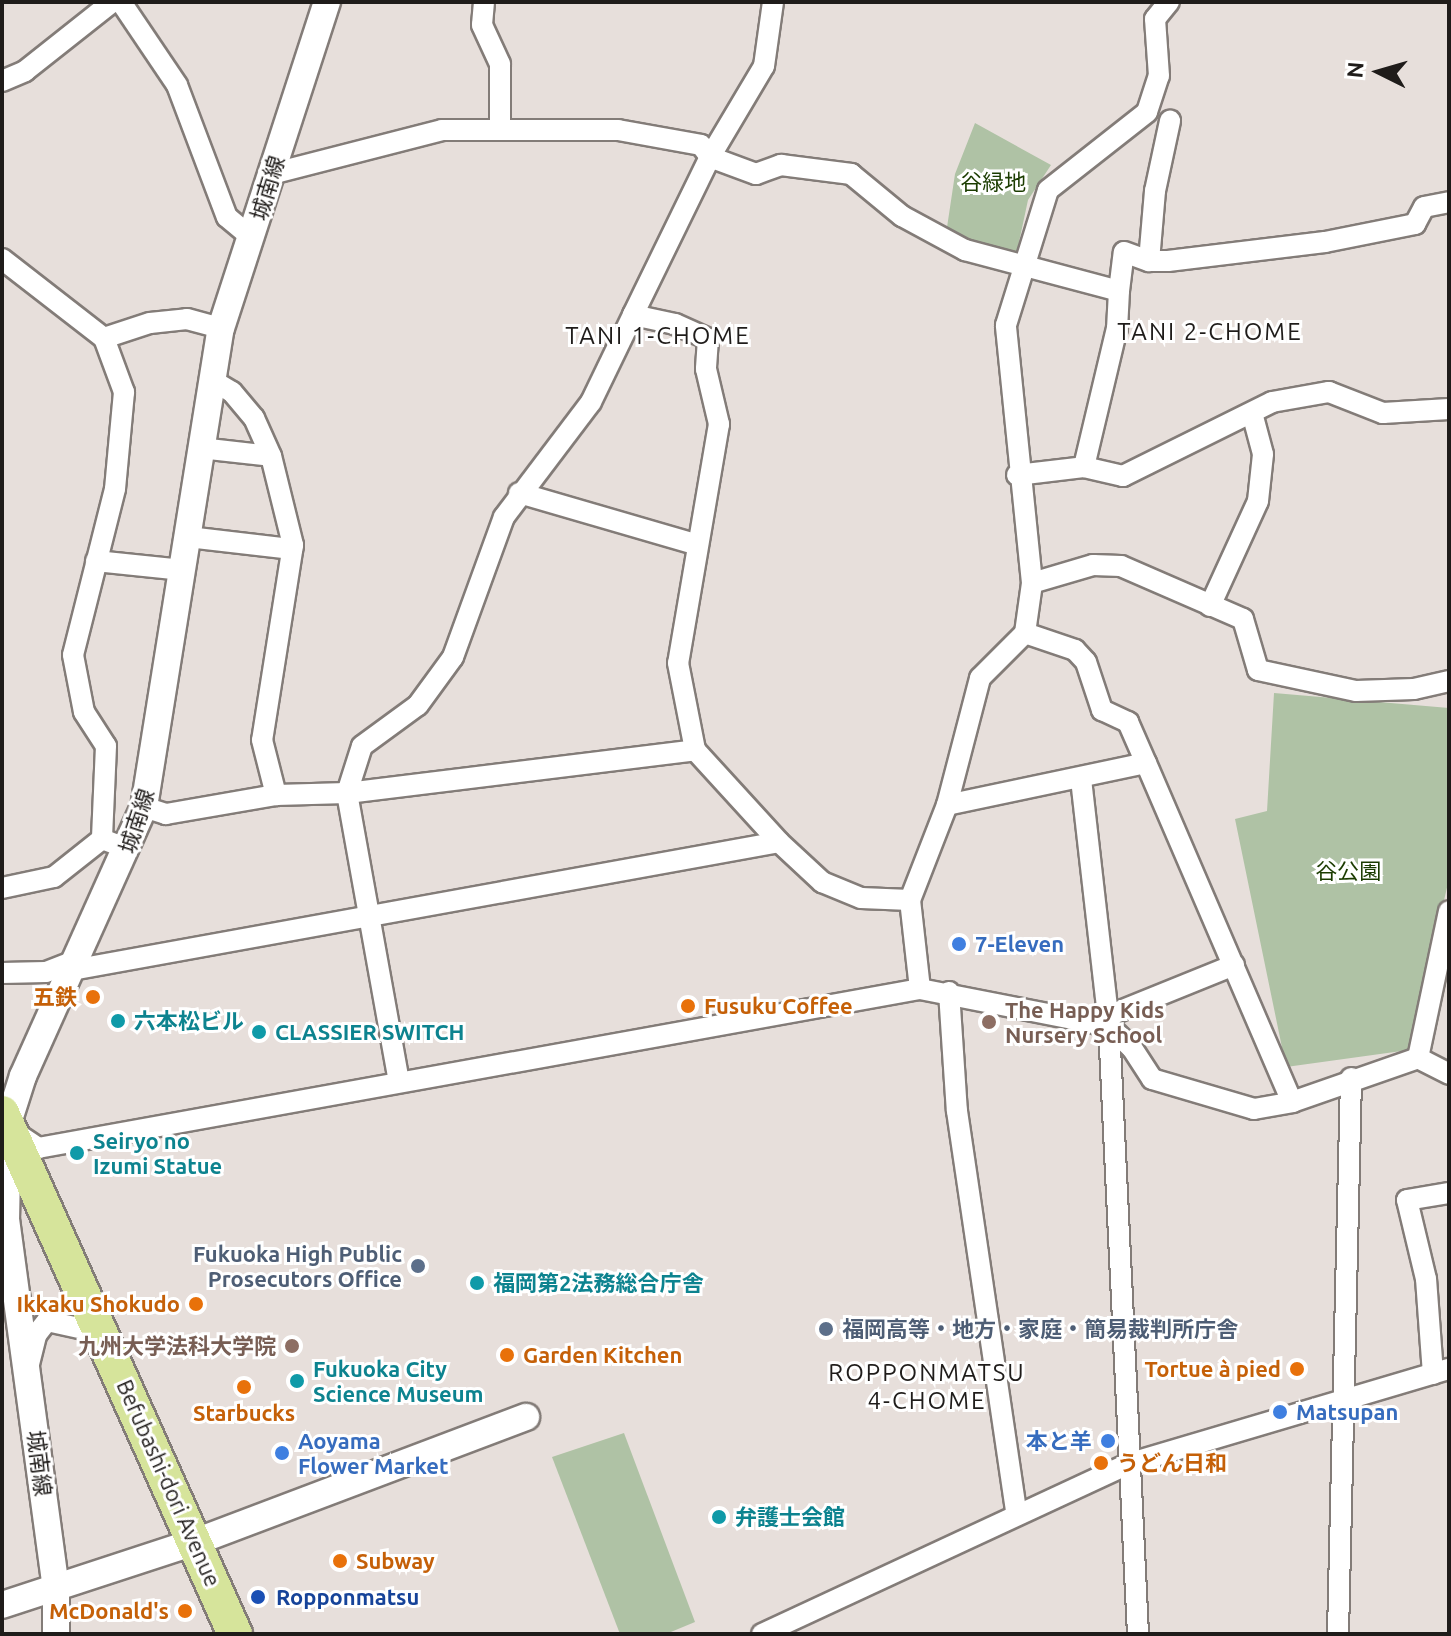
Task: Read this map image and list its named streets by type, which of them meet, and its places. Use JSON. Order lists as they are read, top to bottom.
{
  "streets": {
    "highway": ["Befubashi-dori Avenue"],
    "street": ["城南線"]
  },
  "crossings": [
    ["城南線", "Befubashi-dori Avenue"]
  ],
  "districts": ["TANI 2-CHOME", "TANI 1-CHOME", "ROPPONMATSU 4-CHOME"],
  "parks": ["谷緑地", "谷公園"],
  "places": [
    "7-Eleven",
    "五鉄",
    "Fusuku Coffee",
    "六本松ビル",
    "The Happy Kids Nursery School",
    "CLASSIER SWITCH",
    "Seiryo no Izumi Statue",
    "Fukuoka High Public Prosecutors Office",
    "福岡第2法務総合庁舎",
    "Ikkaku Shokudo",
    "福岡高等・地方・家庭・簡易裁判所庁舎",
    "九州大学法科大学院",
    "Garden Kitchen",
    "Tortue à pied",
    "Fukuoka City Science Museum",
    "Starbucks",
    "Matsupan",
    "本と羊",
    "Aoyama Flower Market",
    "うどん日和",
    "弁護士会館",
    "Subway",
    "Ropponmatsu",
    "McDonald's"
  ],
  "north": "left"
}
